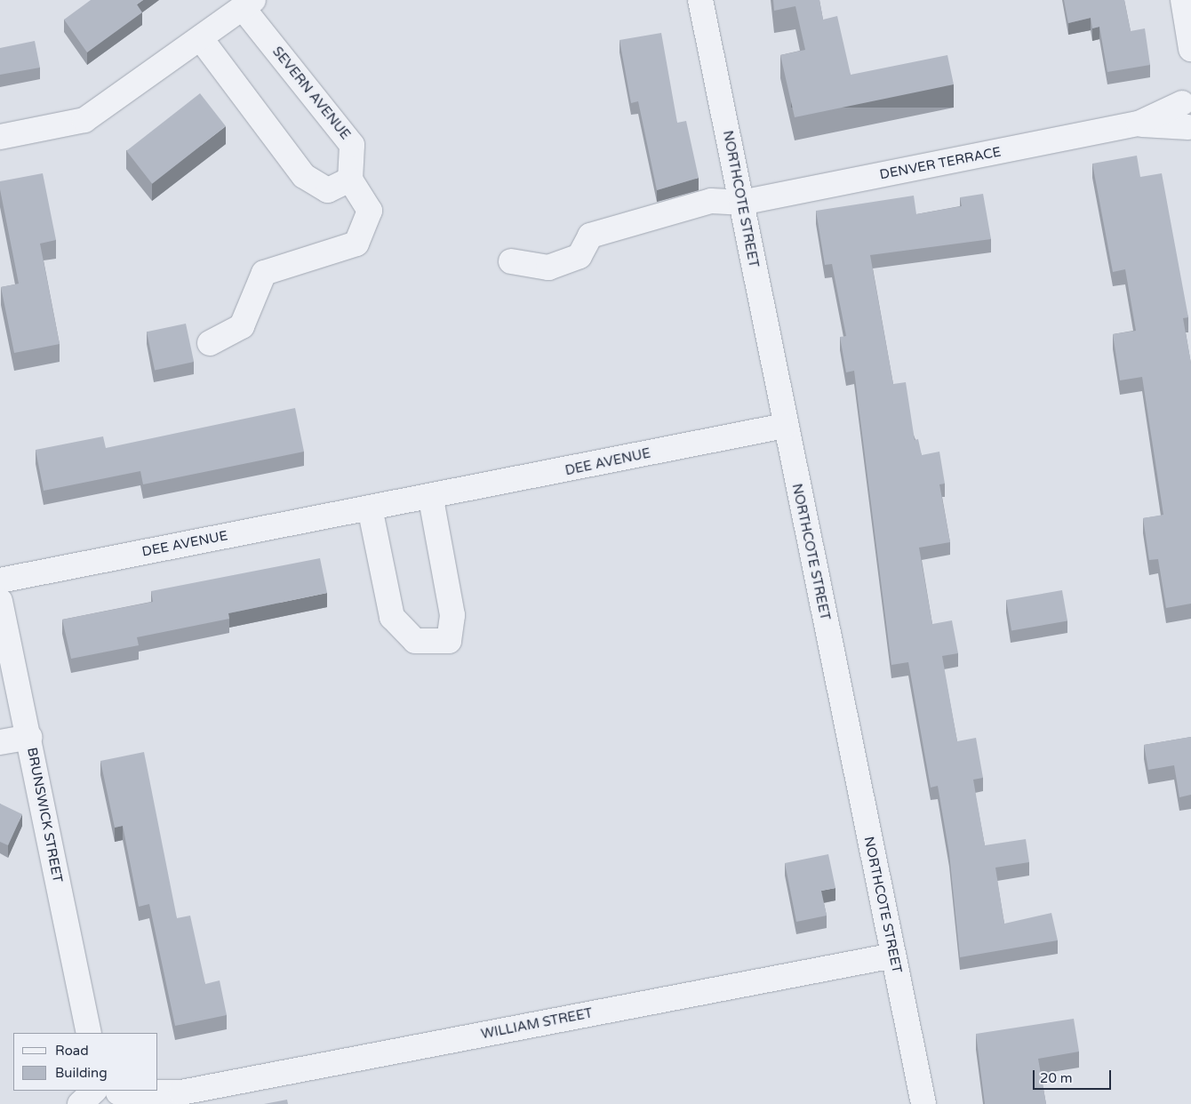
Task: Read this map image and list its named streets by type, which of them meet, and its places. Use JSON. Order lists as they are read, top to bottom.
{
  "streets": {
    "street": [
      "SEVERN AVENUE",
      "DENVER TERRACE",
      "NORTHCOTE STREET",
      "DEE AVENUE",
      "BRUNSWICK STREET",
      "WILLIAM STREET"
    ]
  },
  "crossings": [
    ["DENVER TERRACE", "NORTHCOTE STREET"],
    ["NORTHCOTE STREET", "DEE AVENUE"],
    ["NORTHCOTE STREET", "WILLIAM STREET"]
  ],
  "legend": ["Road", "Building"],
  "scale_bar": "20 m"
}
